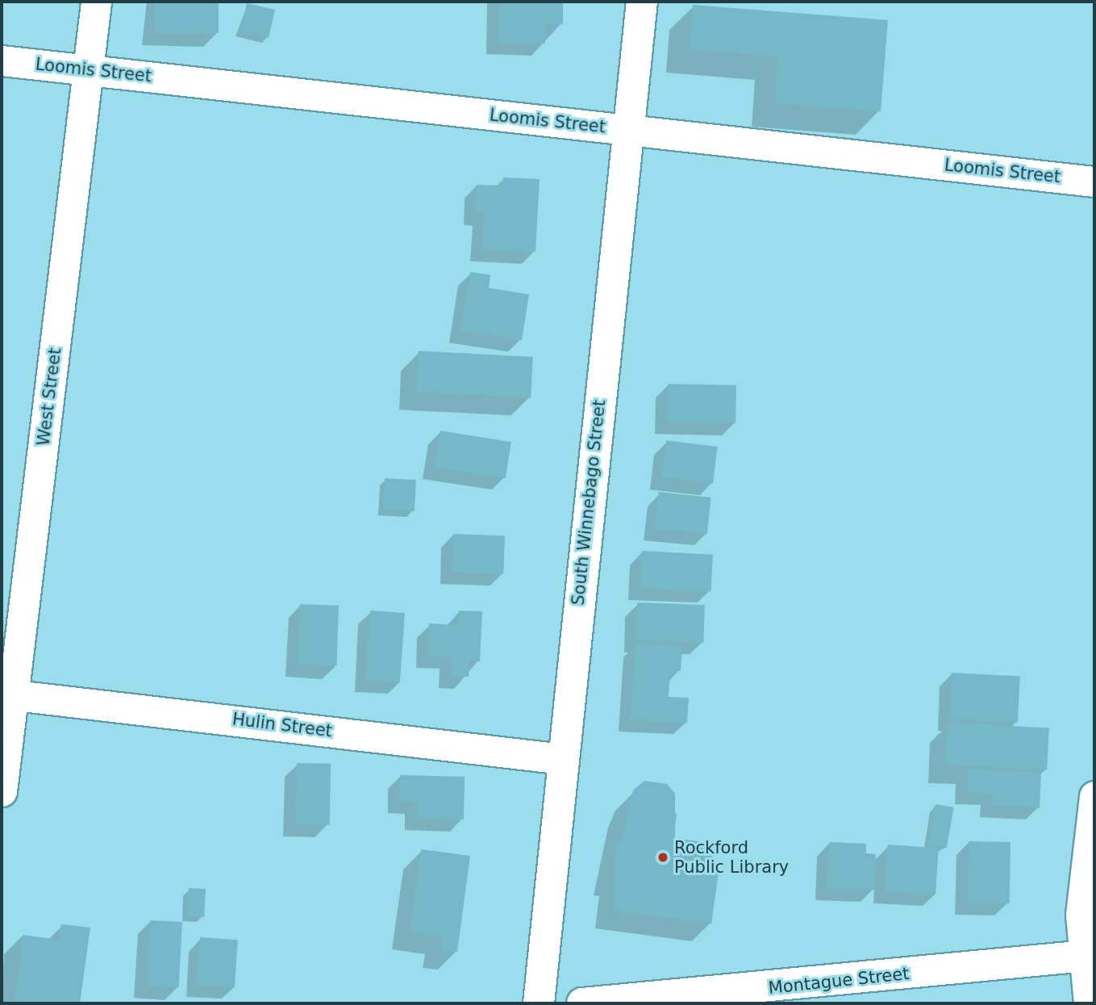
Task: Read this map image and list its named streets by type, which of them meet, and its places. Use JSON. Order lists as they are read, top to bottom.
{
  "streets": {
    "street": [
      "Loomis Street",
      "West Street",
      "South Winnebago Street",
      "Hulin Street",
      "Montague Street"
    ]
  },
  "crossings": [
    ["Loomis Street", "West Street"],
    ["Loomis Street", "South Winnebago Street"],
    ["West Street", "Hulin Street"],
    ["South Winnebago Street", "Hulin Street"]
  ],
  "places": ["Rockford Public Library"]
}
